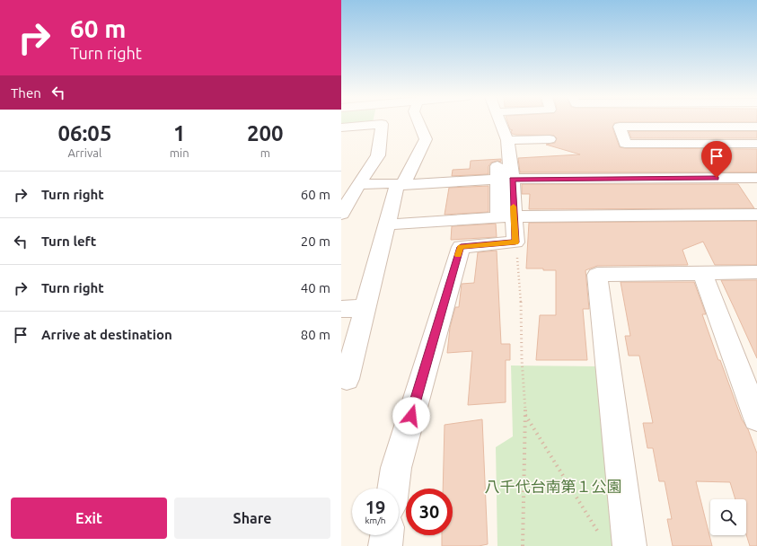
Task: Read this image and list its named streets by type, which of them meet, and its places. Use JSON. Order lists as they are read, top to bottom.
{
  "parks": ["八千代台南第１公園"],
  "page": {
    "turn": ["60 m", "Turn right"],
    "then": "Then",
    "eta": [
      "06:05",
      "Arrival",
      "1",
      "min",
      "200",
      "m"
    ],
    "list": [
      {
        "name": "Turn right",
        "value": "60 m"
      },
      {
        "name": "Turn left",
        "value": "20 m"
      },
      {
        "name": "Turn right",
        "value": "40 m"
      },
      {
        "name": "Arrive at destination",
        "value": "80 m"
      }
    ],
    "speed": "19 km/h",
    "limit": "30",
    "buttons": ["Exit", "Share"]
  }
}
